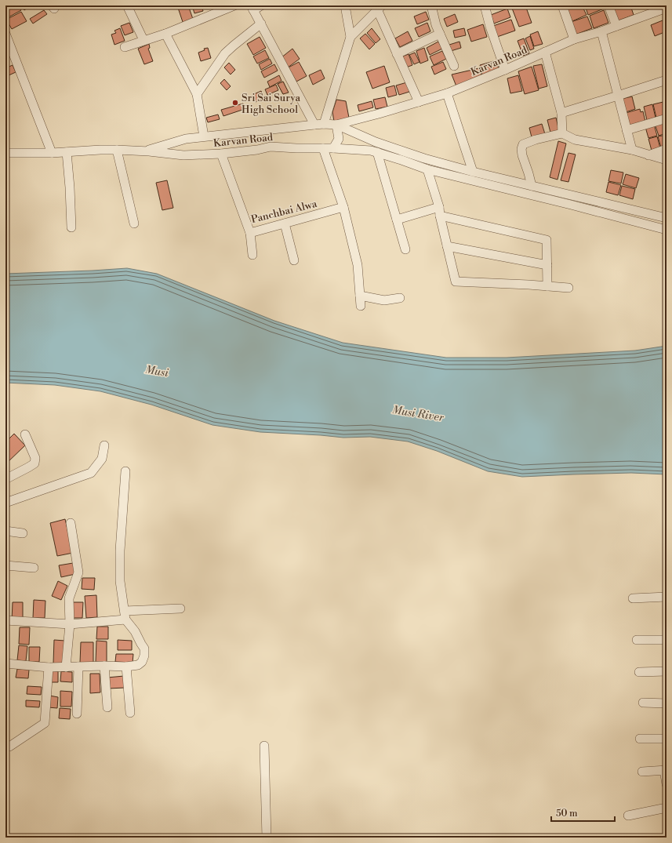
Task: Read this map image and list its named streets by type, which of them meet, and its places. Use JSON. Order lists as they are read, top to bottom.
{
  "streets": {
    "street": ["Karvan Road", "Panchbai Alwa"]
  },
  "crossings": [
    ["Karvan Road", "Panchbai Alwa"]
  ],
  "water": ["Musi", "Musi River"],
  "places": ["Sri Sai Surya High School"],
  "scale_bar": "50 m"
}
